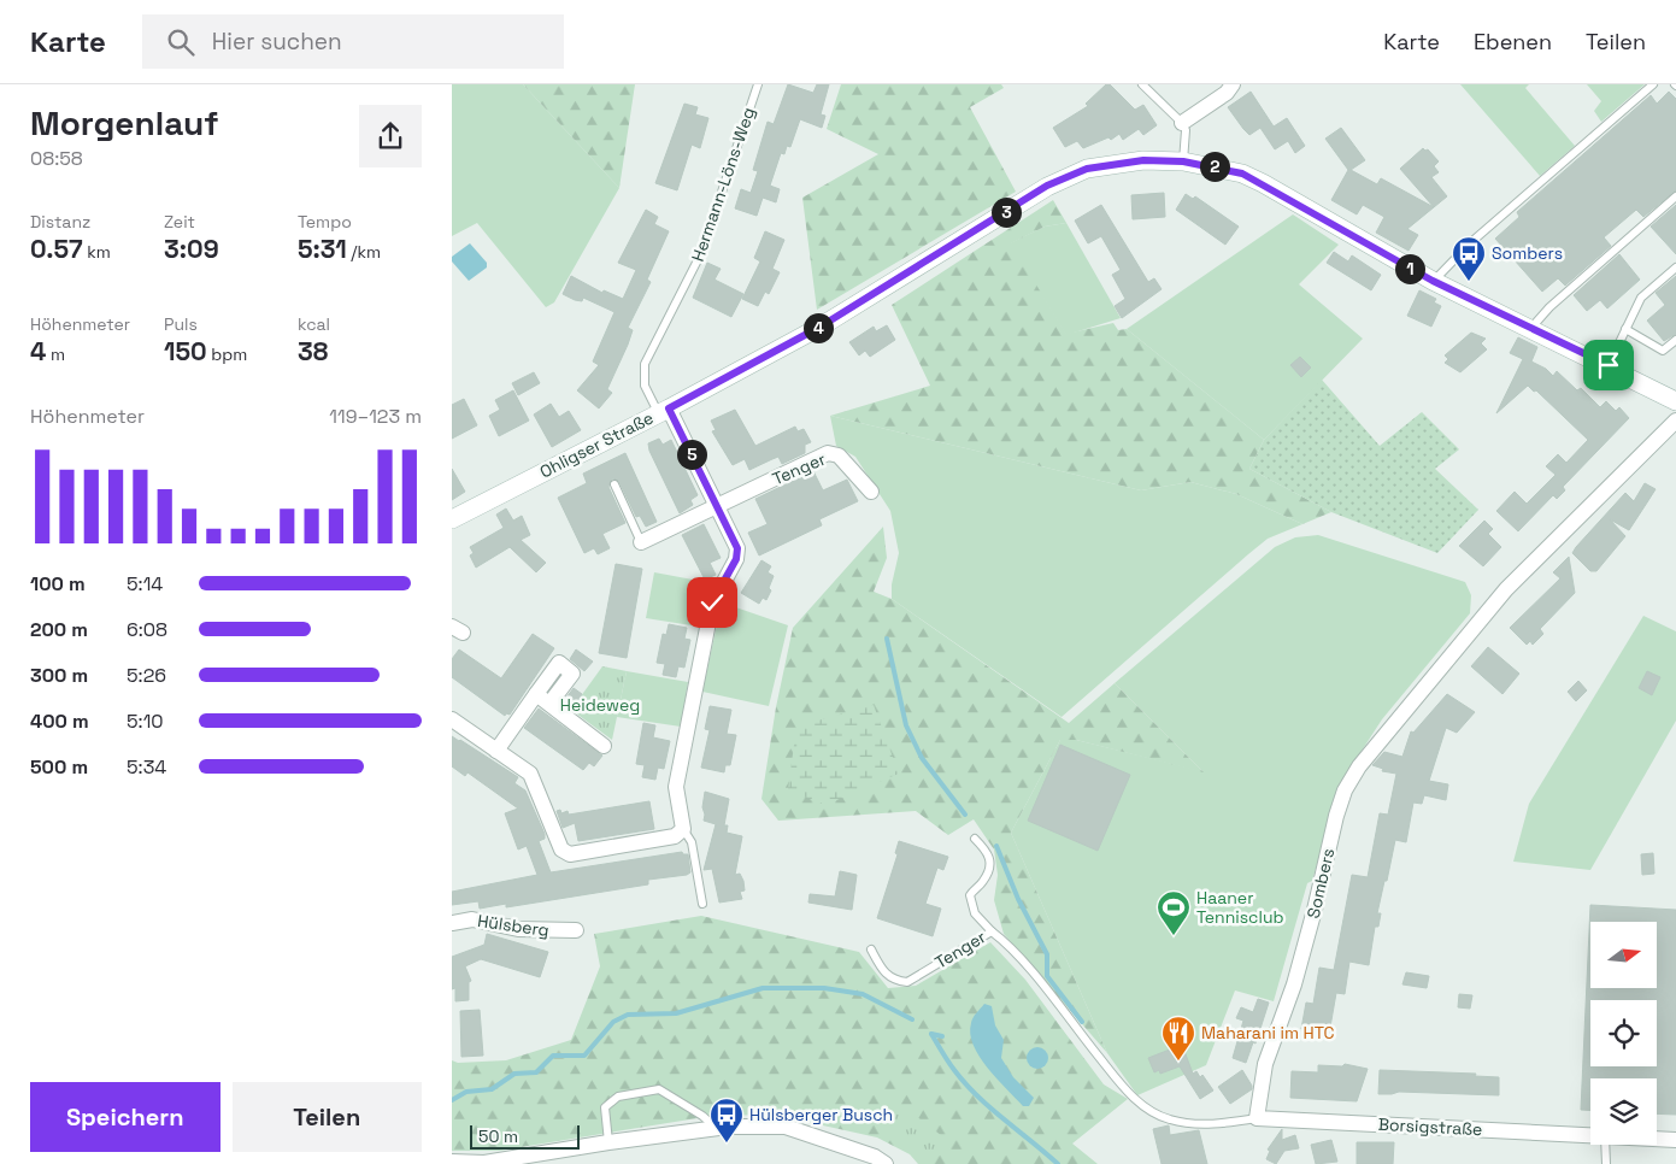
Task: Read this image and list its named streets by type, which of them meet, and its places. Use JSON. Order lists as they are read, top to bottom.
{
  "streets": {
    "main road": ["Ohligser Straße"],
    "street": [
      "Tenger",
      "Sombers",
      "Hülsberg",
      "Borsigstraße"
    ],
    "lane": ["Hermann-Löns-Weg"]
  },
  "crossings": [
    ["Hermann-Löns-Weg", "Ohligser Straße"],
    ["Sombers", "Borsigstraße"]
  ],
  "parks": ["Heideweg"],
  "places": {
    "bus stop": ["Sombers", "Hülsberger Busch"],
    "sports": ["Haaner Tennisclub"],
    "restaurant": ["Maharani im HTC"]
  },
  "scale_bar": "50 m",
  "north": "right",
  "page": {
    "header": "Karte",
    "search": "Hier suchen",
    "nav": ["Karte", "Ebenen", "Teilen"],
    "heading": ["Morgenlauf", "08:58"],
    "pins": [
      "2",
      "3",
      "1",
      "4",
      "5"
    ],
    "stats": [
      ["Distanz", "0.57 km"],
      ["Zeit", "3:09"],
      ["Tempo", "5:31 /km"],
      ["Höhenmeter", "4 m"],
      ["Puls", "150 bpm"],
      ["kcal", "38"]
    ],
    "chart": ["Höhenmeter", "119–123 m"],
    "list": [
      {
        "name": "100 m",
        "note": "5:14"
      },
      {
        "name": "200 m",
        "note": "6:08"
      },
      {
        "name": "300 m",
        "note": "5:26"
      },
      {
        "name": "400 m",
        "note": "5:10"
      },
      {
        "name": "500 m",
        "note": "5:34"
      }
    ],
    "buttons": ["Speichern", "Teilen"],
    "scale": "50 m"
  }
}
